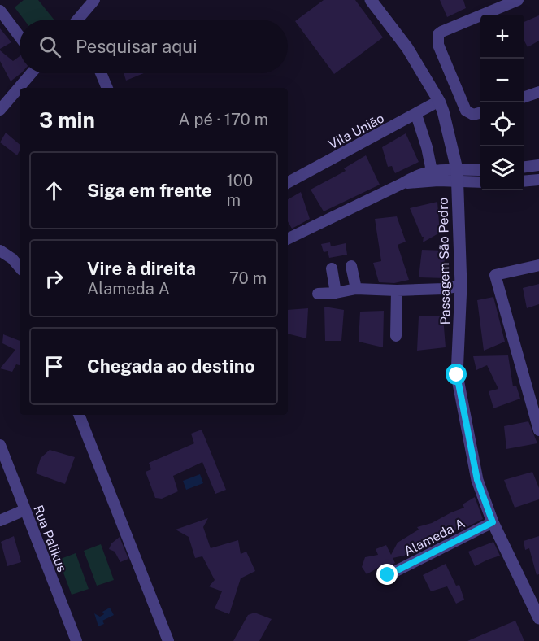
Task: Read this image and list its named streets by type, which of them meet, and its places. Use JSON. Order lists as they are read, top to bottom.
{
  "streets": {
    "street": [
      "Vila União",
      "Passagem São Pedro",
      "Alameda A",
      "Rua Palikus"
    ]
  },
  "crossings": [
    ["Vila União", "Passagem São Pedro"],
    ["Passagem São Pedro", "Alameda A"]
  ],
  "page": {
    "map_buttons": ["+", "−"],
    "search": "Pesquisar aqui",
    "heading": ["3 min", "A pé · 170 m"],
    "list": [
      ["Siga em frente", "100 m"],
      ["Vire à direita", "Alameda A", "70 m"],
      "Chegada ao destino"
    ]
  }
}
